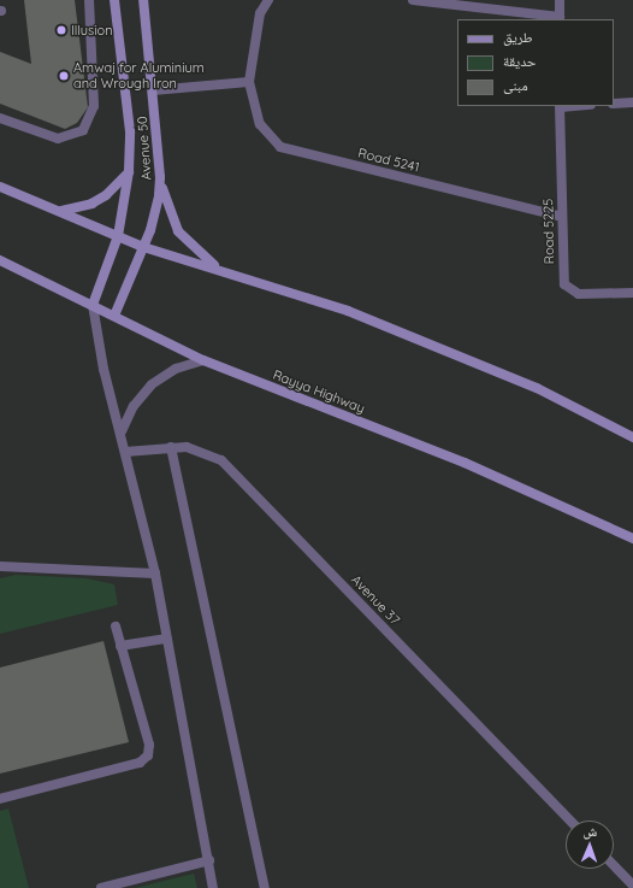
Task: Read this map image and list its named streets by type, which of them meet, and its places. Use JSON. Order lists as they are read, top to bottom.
{
  "streets": {
    "main road": ["Avenue 50", "Rayya Highway"],
    "street": ["Road 5241", "Road 5225", "Avenue 37"]
  },
  "crossings": [
    ["Avenue 50", "Rayya Highway"],
    ["Road 5241", "Road 5225"]
  ],
  "places": ["Illusion", "Amwaj for Aluminium and Wrough Iron"],
  "legend": ["طريق", "حديقة", "مبنى"],
  "north": "top"
}
